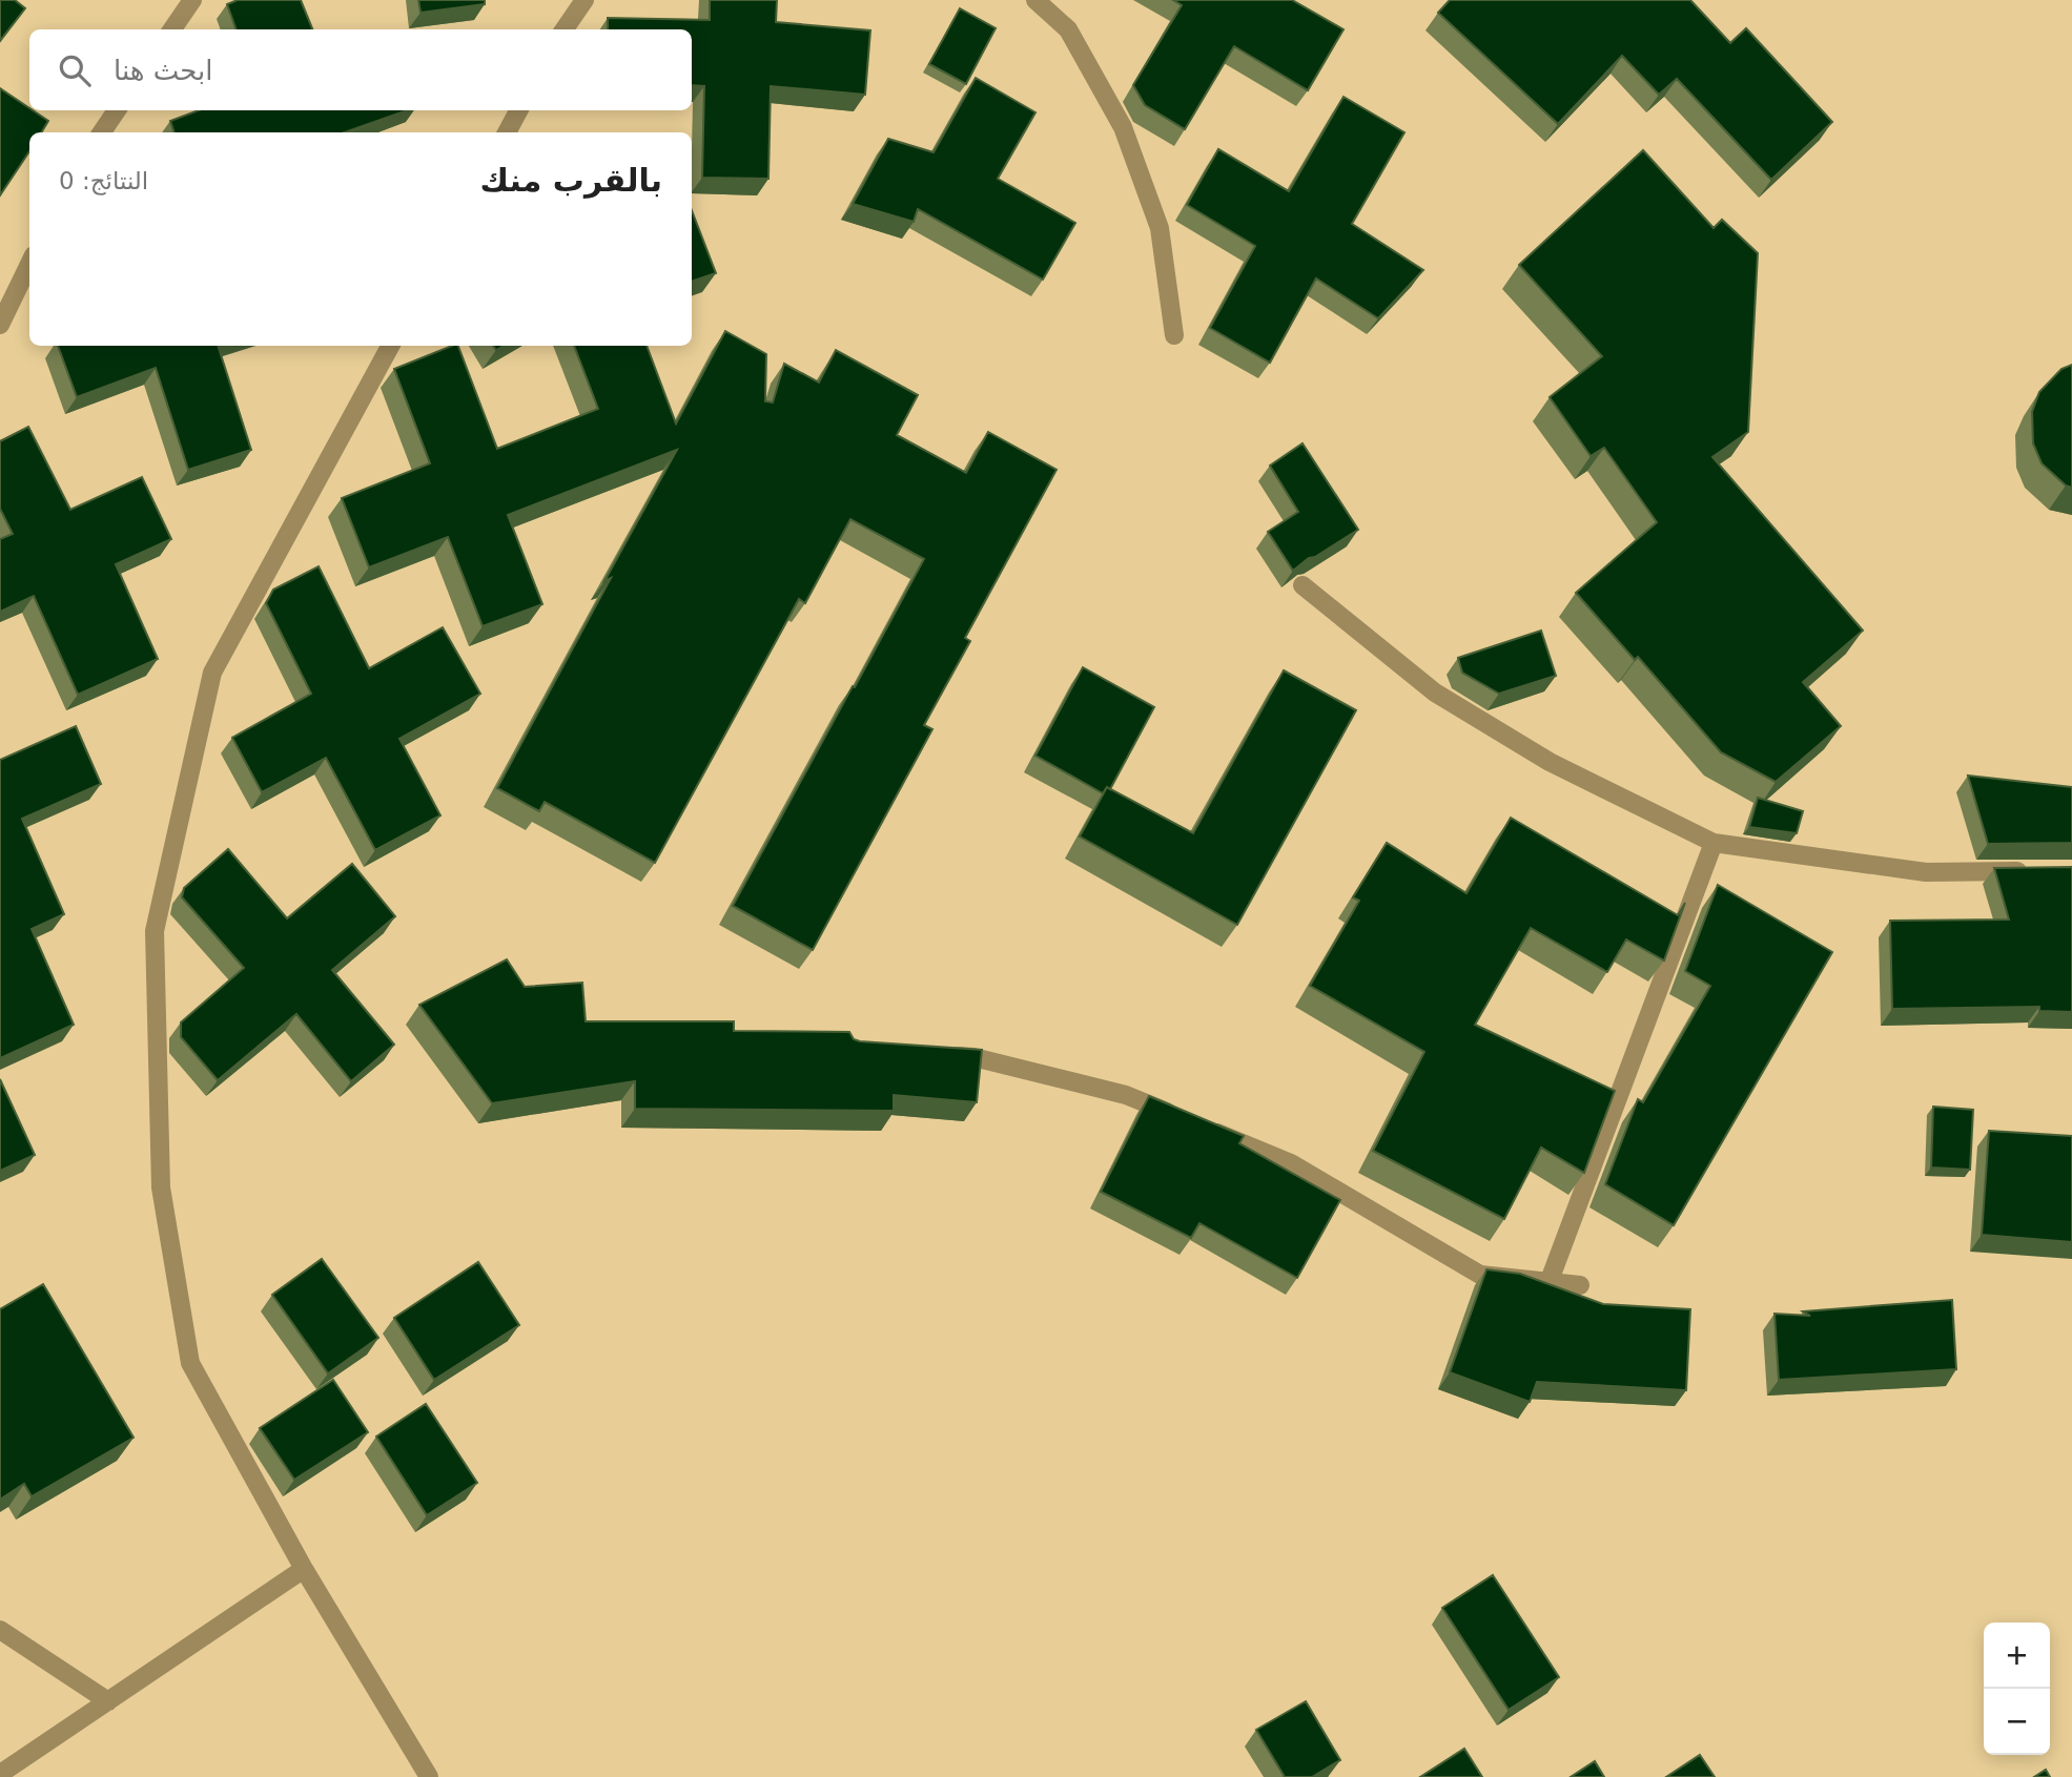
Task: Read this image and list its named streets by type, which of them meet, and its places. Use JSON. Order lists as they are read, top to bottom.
{
  "page": {
    "search": "ابحث هنا",
    "heading": ["بالقرب منك", "النتائج: 0"],
    "map_buttons": ["+", "−"]
  }
}
